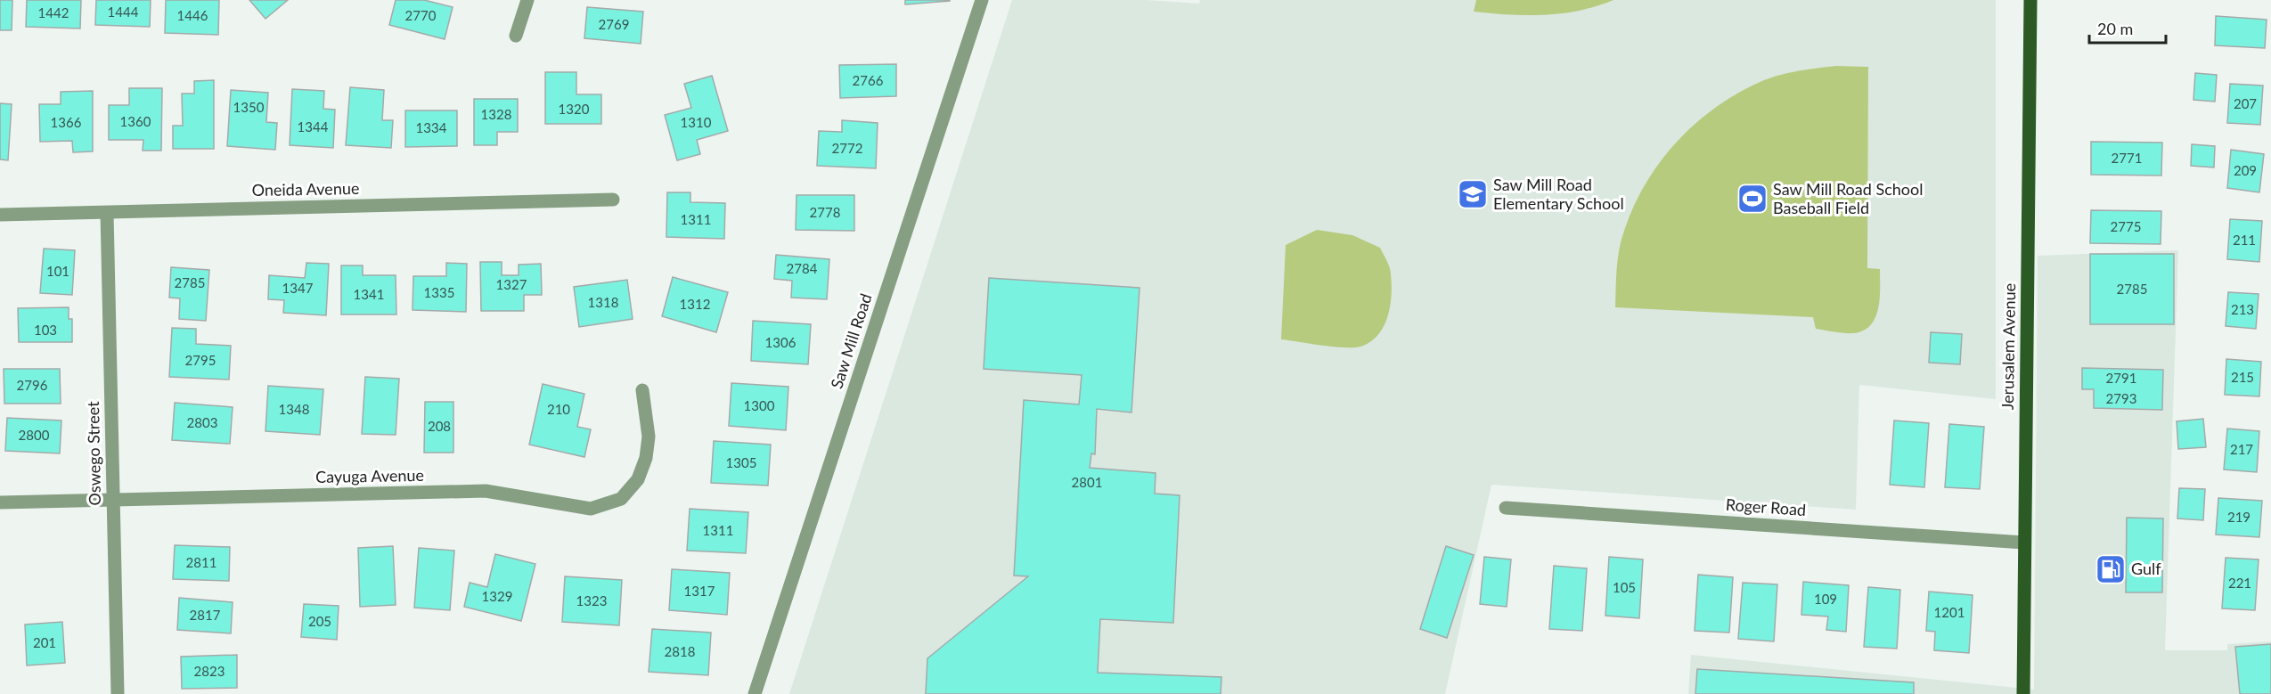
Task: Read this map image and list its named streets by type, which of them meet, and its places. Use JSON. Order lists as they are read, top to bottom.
{
  "streets": {
    "main road": ["Jerusalem Avenue"],
    "street": [
      "Oneida Avenue",
      "Saw Mill Road",
      "Oswego Street",
      "Cayuga Avenue",
      "Roger Road"
    ]
  },
  "crossings": [
    ["Oneida Avenue", "Oswego Street"],
    ["Jerusalem Avenue", "Roger Road"],
    ["Oswego Street", "Cayuga Avenue"]
  ],
  "places": {
    "school or university": ["Saw Mill Road Elementary School"],
    "sports": ["Saw Mill Road School Baseball Field"],
    "fuel station": ["Gulf"]
  },
  "house_numbers": [
    "1444",
    "1442",
    "1446",
    "2770",
    "2769",
    "2766",
    "207",
    "1350",
    "1320",
    "1328",
    "1360",
    "1366",
    "1310",
    "1344",
    "1334",
    "2772",
    "2771",
    "209",
    "2778",
    "1311",
    "2775",
    "211",
    "2784",
    "101",
    "2785",
    "1327",
    "1347",
    "2785",
    "1335",
    "1341",
    "1318",
    "1312",
    "213",
    "103",
    "1306",
    "2795",
    "215",
    "2791",
    "2796",
    "2793",
    "1300",
    "1348",
    "210",
    "2803",
    "208",
    "2800",
    "217",
    "1305",
    "2801",
    "219",
    "1311",
    "2811",
    "221",
    "105",
    "1317",
    "1329",
    "109",
    "1323",
    "1201",
    "2817",
    "205",
    "201",
    "2818",
    "2823"
  ],
  "scale_bar": "20 m"
}
